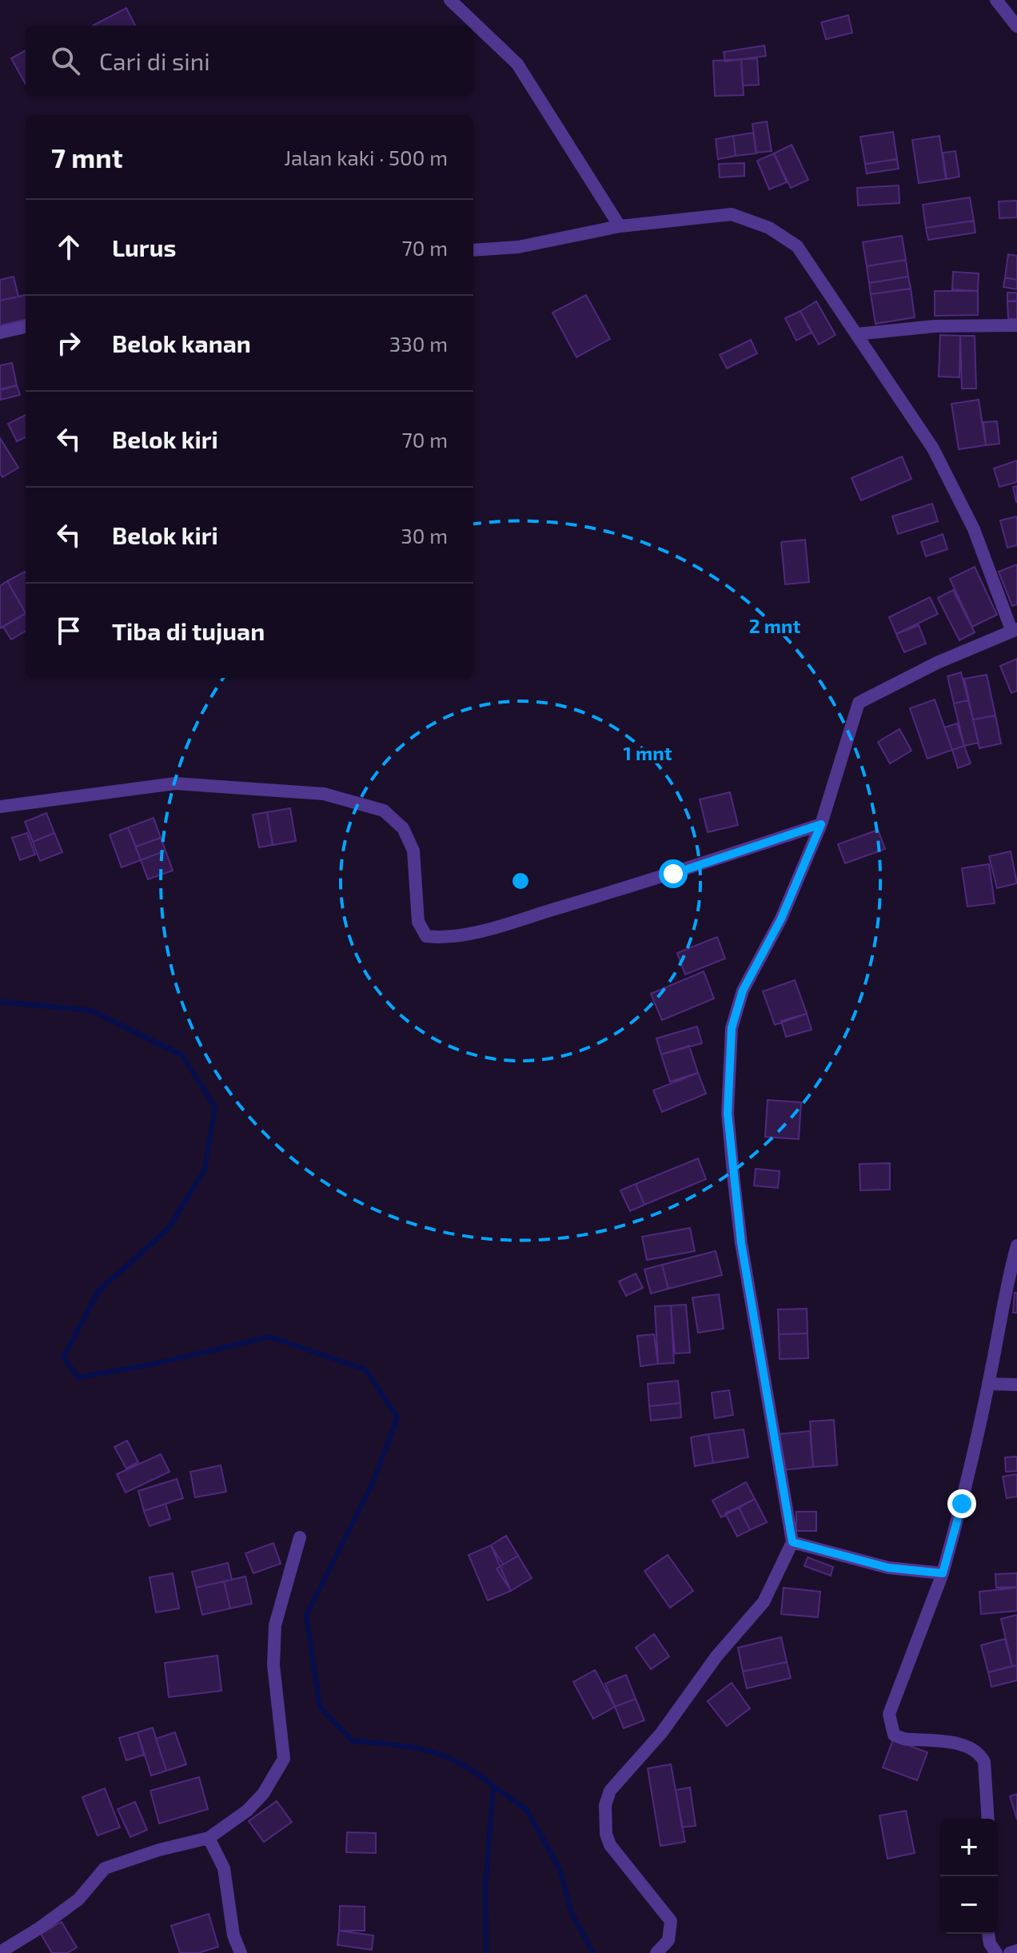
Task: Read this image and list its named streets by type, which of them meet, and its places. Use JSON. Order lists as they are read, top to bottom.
{
  "page": {
    "search": "Cari di sini",
    "heading": ["7 mnt", "Jalan kaki · 500 m"],
    "list": [
      ["Lurus", "70 m"],
      ["Belok kanan", "330 m"],
      ["Belok kiri", "70 m"],
      ["Belok kiri", "30 m"],
      "Tiba di tujuan"
    ],
    "map_buttons": ["+", "−"]
  },
  "rings": ["2 mnt", "1 mnt"]
}
